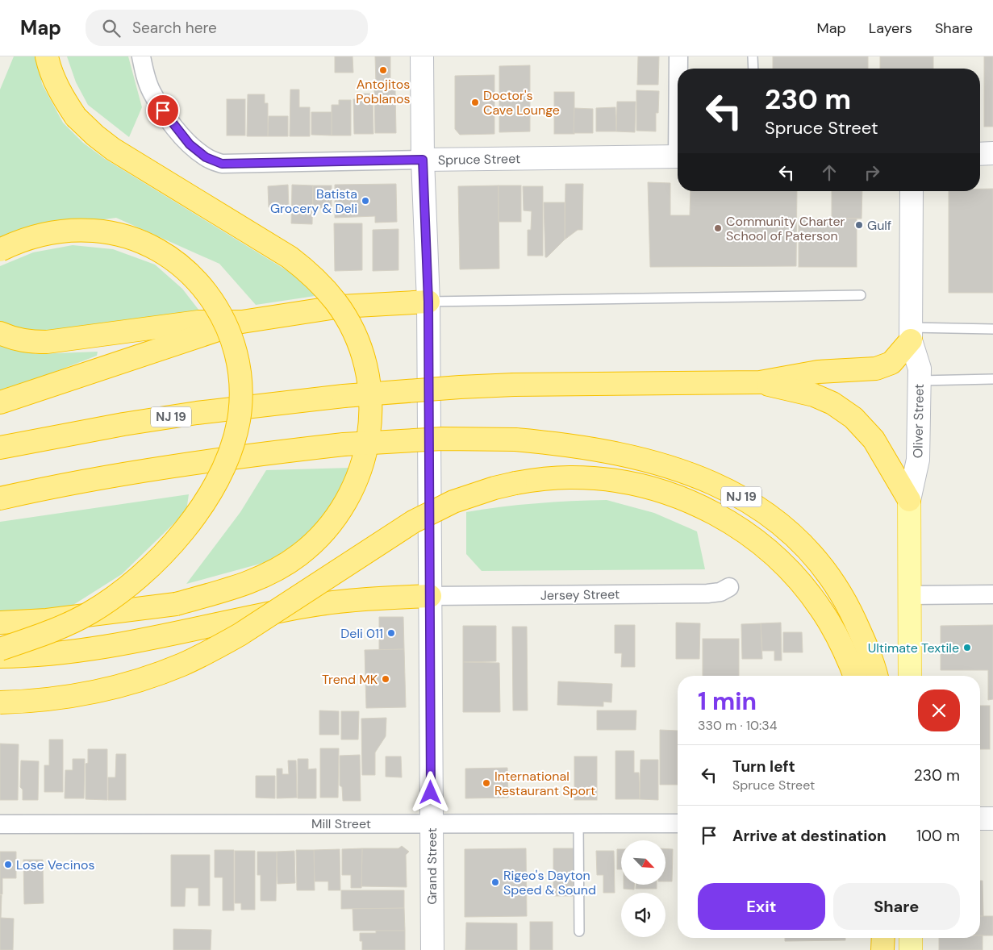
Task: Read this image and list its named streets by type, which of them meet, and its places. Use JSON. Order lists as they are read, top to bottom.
{
  "streets": {
    "highway": ["NJ 19"],
    "main road": ["Spruce Street", "Oliver Street", "Grand Street"],
    "street": ["Jersey Street", "Mill Street"]
  },
  "crossings": [
    ["Spruce Street", "Grand Street"],
    ["NJ 19", "Oliver Street"],
    ["Jersey Street", "Grand Street"],
    ["Mill Street", "Grand Street"]
  ],
  "places": [
    "Antojitos Poblanos",
    "Doctor's Cave Lounge",
    "Batista Grocery & Deli",
    "Gulf",
    "Community Charter School of Paterson",
    "Deli 011",
    "Ultimate Textile",
    "Trend MK",
    "International Restaurant Sport",
    "Lose Vecinos",
    "Rigeo's Dayton Speed & Sound"
  ],
  "north": "bottom right",
  "page": {
    "header": "Map",
    "search": "Search here",
    "nav": ["Map", "Layers", "Share"],
    "turn": ["230 m", "Spruce Street"],
    "heading": ["1 min", "330 m · 10:34"],
    "list": [
      {
        "name": "Turn left",
        "note": "Spruce Street",
        "value": "230 m"
      },
      {
        "name": "Arrive at destination",
        "value": "100 m"
      }
    ],
    "buttons": ["Exit", "Share"]
  }
}
